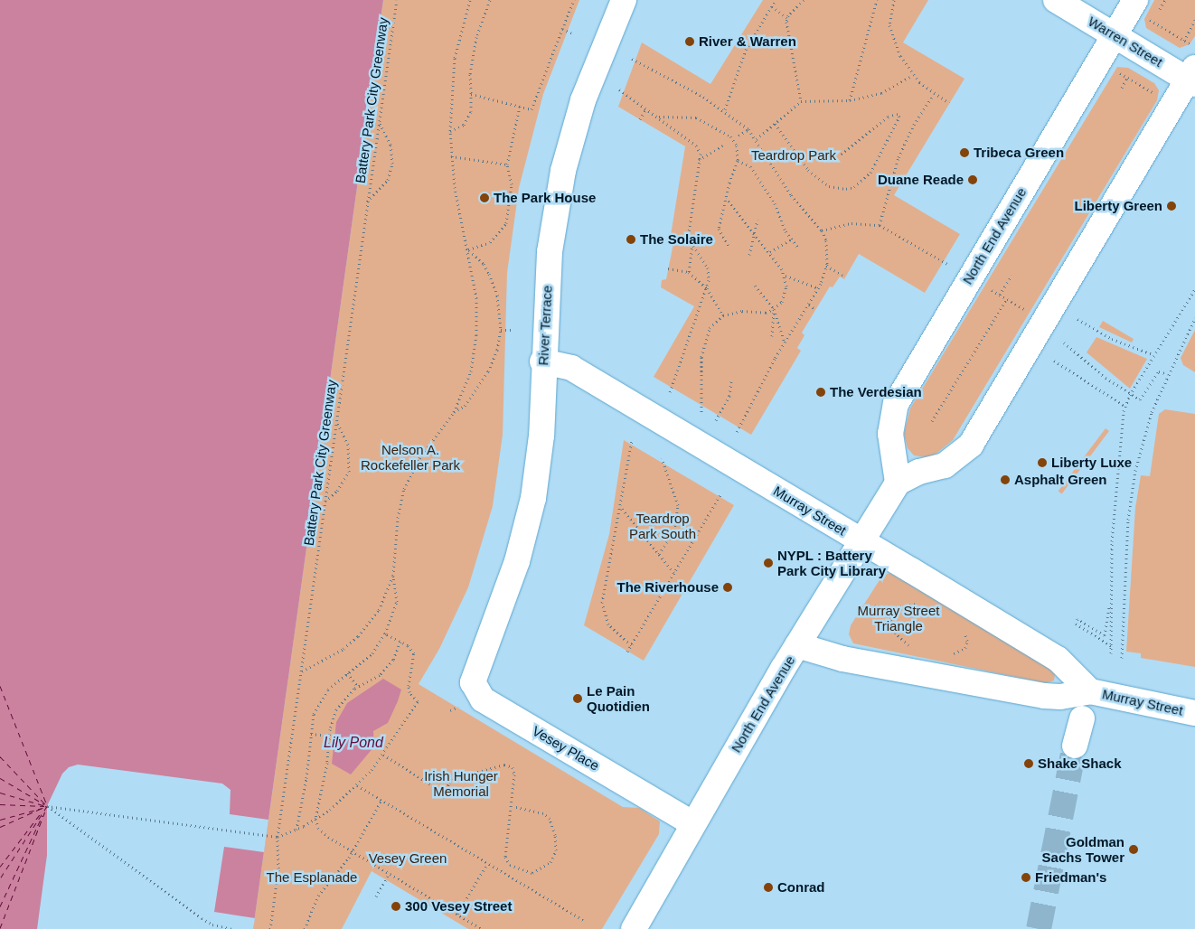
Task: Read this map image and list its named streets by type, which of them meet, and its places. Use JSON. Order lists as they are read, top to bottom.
{
  "streets": {
    "street": [
      "Warren Street",
      "North End Avenue",
      "River Terrace",
      "Murray Street",
      "Vesey Place"
    ],
    "path": ["Battery Park City Greenway"]
  },
  "crossings": [
    ["Warren Street", "North End Avenue"],
    ["North End Avenue", "Murray Street"],
    ["North End Avenue", "Vesey Place"],
    ["River Terrace", "Murray Street"],
    ["River Terrace", "Vesey Place"]
  ],
  "water": ["Lily Pond"],
  "parks": [
    "Teardrop Park",
    "Nelson A. Rockefeller Park",
    "Teardrop Park South",
    "Murray Street Triangle",
    "Irish Hunger Memorial",
    "Vesey Green",
    "The Esplanade"
  ],
  "places": [
    "River & Warren",
    "Tribeca Green",
    "Duane Reade",
    "The Park House",
    "Liberty Green",
    "The Solaire",
    "The Verdesian",
    "Liberty Luxe",
    "Asphalt Green",
    "NYPL : Battery Park City Library",
    "The Riverhouse",
    "Le Pain Quotidien",
    "Shake Shack",
    "Goldman Sachs Tower",
    "Friedman's",
    "Conrad",
    "300 Vesey Street"
  ]
}
